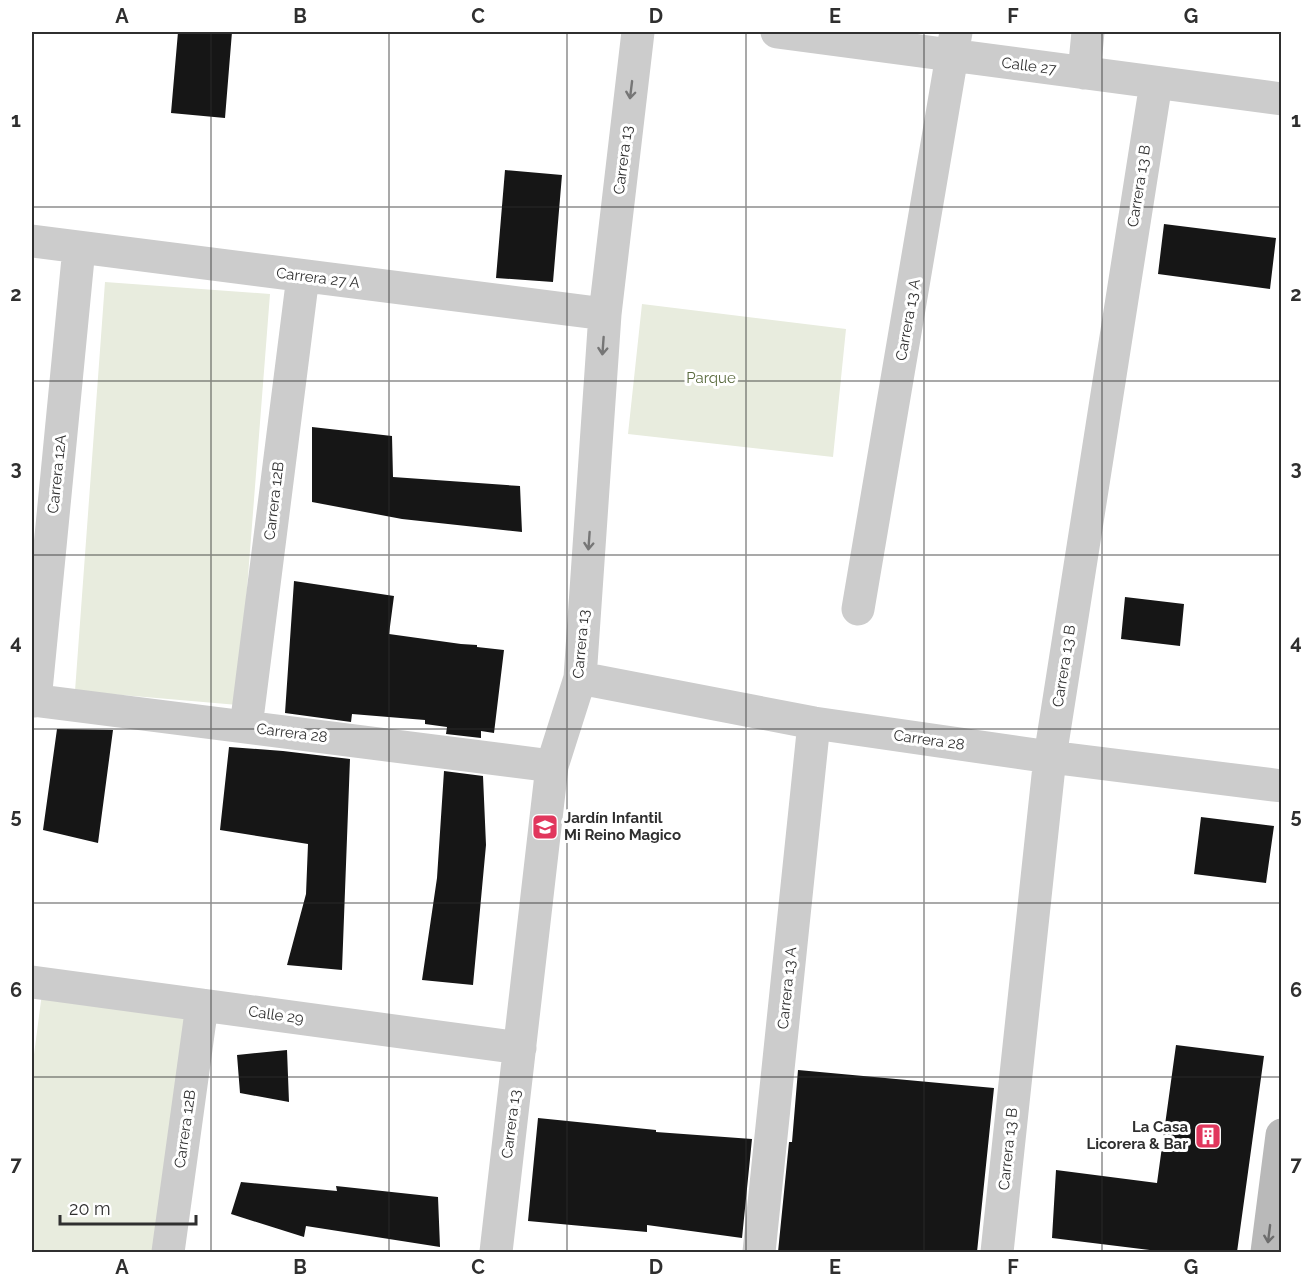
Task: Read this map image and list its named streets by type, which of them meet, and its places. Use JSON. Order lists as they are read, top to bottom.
{
  "streets": {
    "street": [
      "Calle 27",
      "Carrera 13",
      "Carrera 13 B",
      "Carrera 27 A",
      "Carrera 13 A",
      "Carrera 12A",
      "Carrera 12B",
      "Carrera 28",
      "Calle 29"
    ]
  },
  "crossings": [
    ["Calle 27", "Carrera 13 B"],
    ["Calle 27", "Carrera 13 A"],
    ["Carrera 13", "Carrera 27 A"],
    ["Carrera 13", "Carrera 28"],
    ["Carrera 13", "Calle 29"],
    ["Carrera 13 B", "Carrera 28"],
    ["Carrera 27 A", "Carrera 12A"],
    ["Carrera 27 A", "Carrera 12B"],
    ["Carrera 13 A", "Carrera 28"],
    ["Carrera 12A", "Carrera 28"],
    ["Carrera 12B", "Carrera 28"],
    ["Carrera 12B", "Calle 29"]
  ],
  "one_way": ["Carrera 13"],
  "parks": ["Parque"],
  "places": {
    "school or university": ["Jardín Infantil Mi Reino Magico"],
    "building": ["La Casa Licorera & Bar"]
  },
  "scale_bar": "20 m",
  "grid": {
    "columns": [
      "A",
      "B",
      "C",
      "D",
      "E",
      "F",
      "G"
    ],
    "rows": [
      "1",
      "2",
      "3",
      "4",
      "5",
      "6",
      "7"
    ]
  }
}
